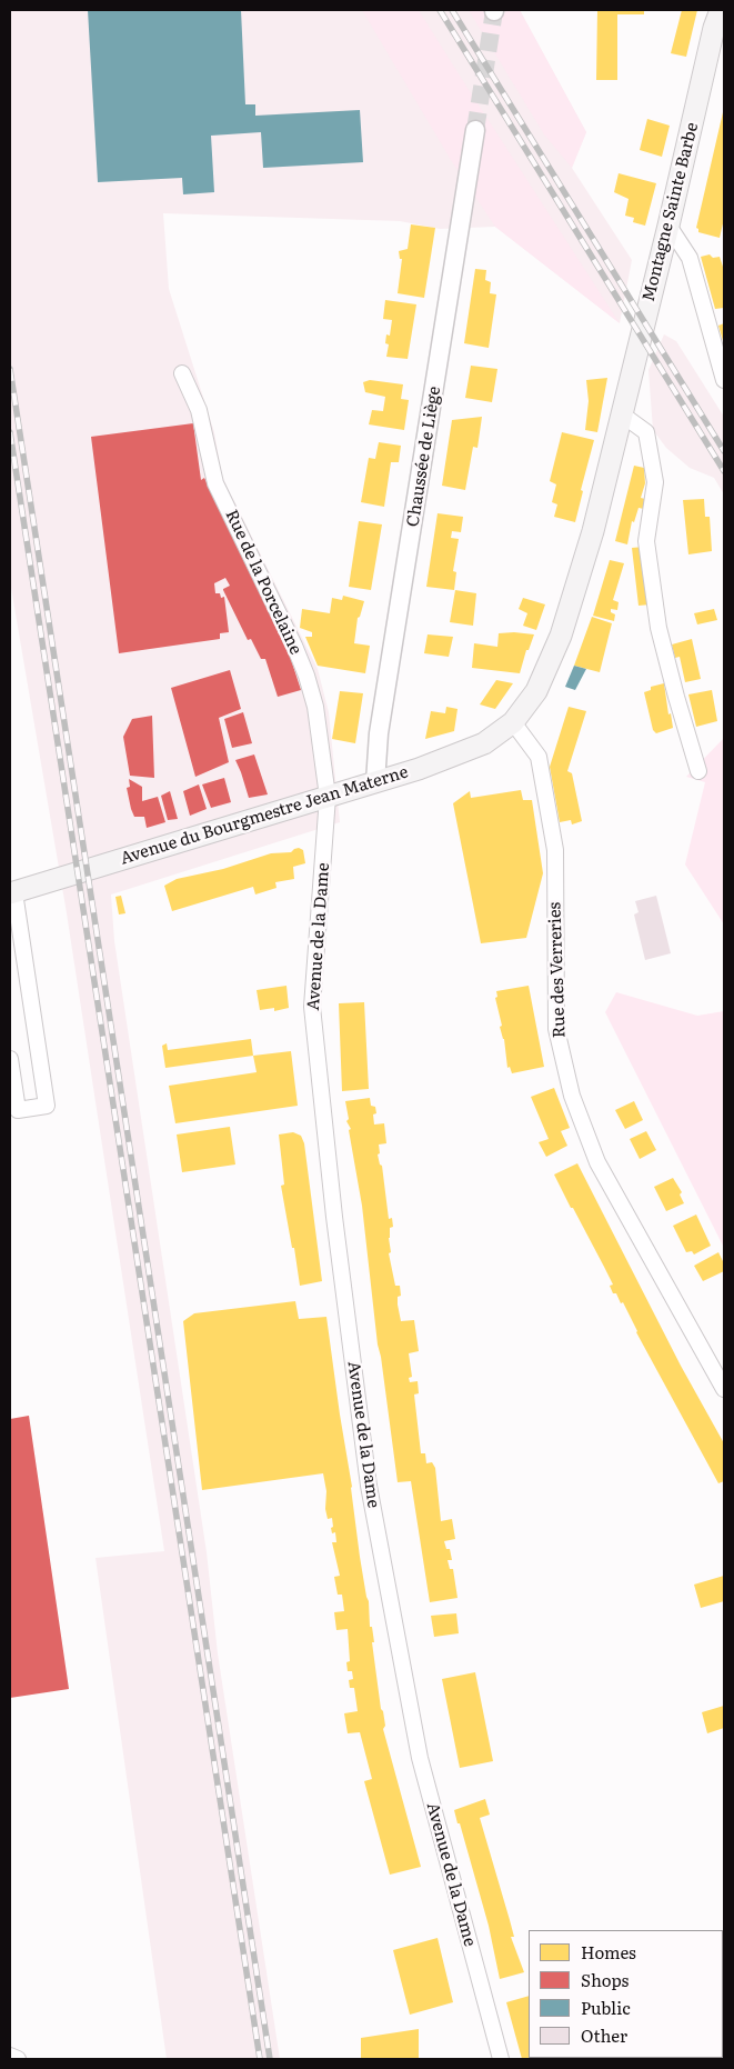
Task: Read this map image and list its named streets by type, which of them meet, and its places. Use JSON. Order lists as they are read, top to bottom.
{
  "streets": {
    "main road": ["Montagne Sainte Barbe", "Avenue du Bourgmestre Jean Materne"],
    "street": [
      "Chaussée de Liège",
      "Rue de la Porcelaine",
      "Avenue de la Dame",
      "Rue des Verreries"
    ]
  },
  "crossings": [
    ["Montagne Sainte Barbe", "Avenue du Bourgmestre Jean Materne"],
    ["Montagne Sainte Barbe", "Rue des Verreries"],
    ["Chaussée de Liège", "Avenue du Bourgmestre Jean Materne"],
    ["Rue de la Porcelaine", "Avenue du Bourgmestre Jean Materne"],
    ["Rue de la Porcelaine", "Avenue de la Dame"],
    ["Avenue du Bourgmestre Jean Materne", "Avenue de la Dame"],
    ["Avenue du Bourgmestre Jean Materne", "Rue des Verreries"]
  ],
  "legend": [
    "Homes",
    "Shops",
    "Public",
    "Other"
  ]
}
